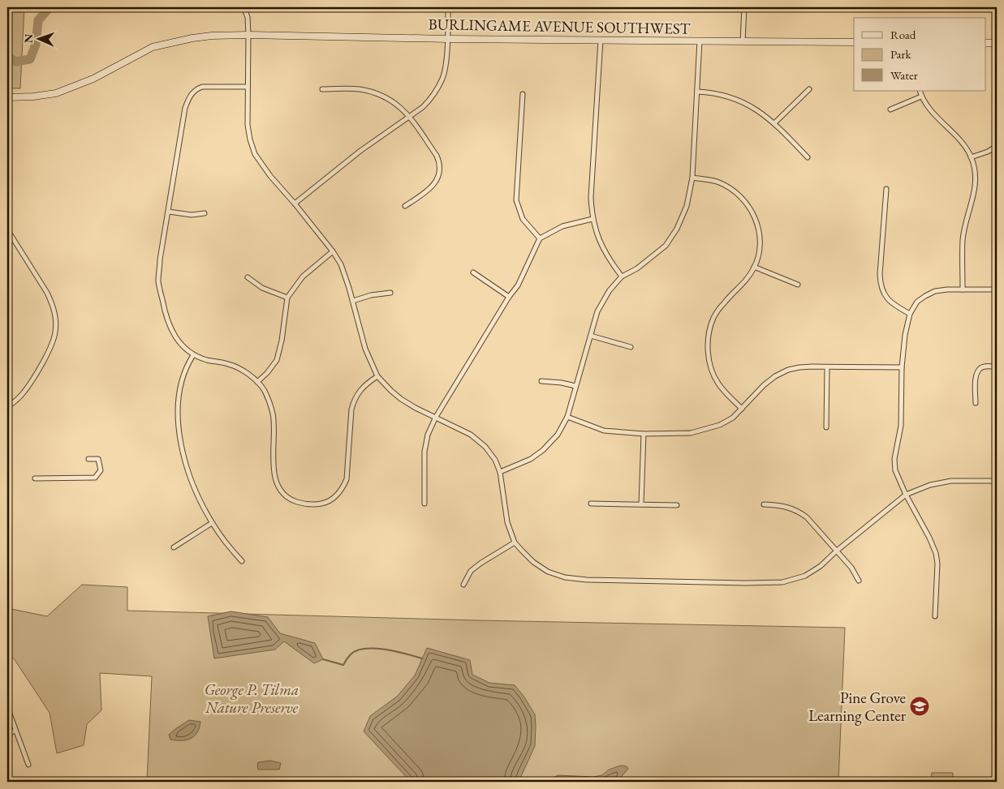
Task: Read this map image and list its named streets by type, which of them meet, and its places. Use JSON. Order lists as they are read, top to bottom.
{
  "streets": {
    "street": ["BURLINGAME AVENUE SOUTHWEST"]
  },
  "parks": ["George P. Tilma Nature Preserve"],
  "places": {
    "school or university": ["Pine Grove Learning Center"]
  },
  "legend": ["Road", "Park", "Water"],
  "north": "left"
}
